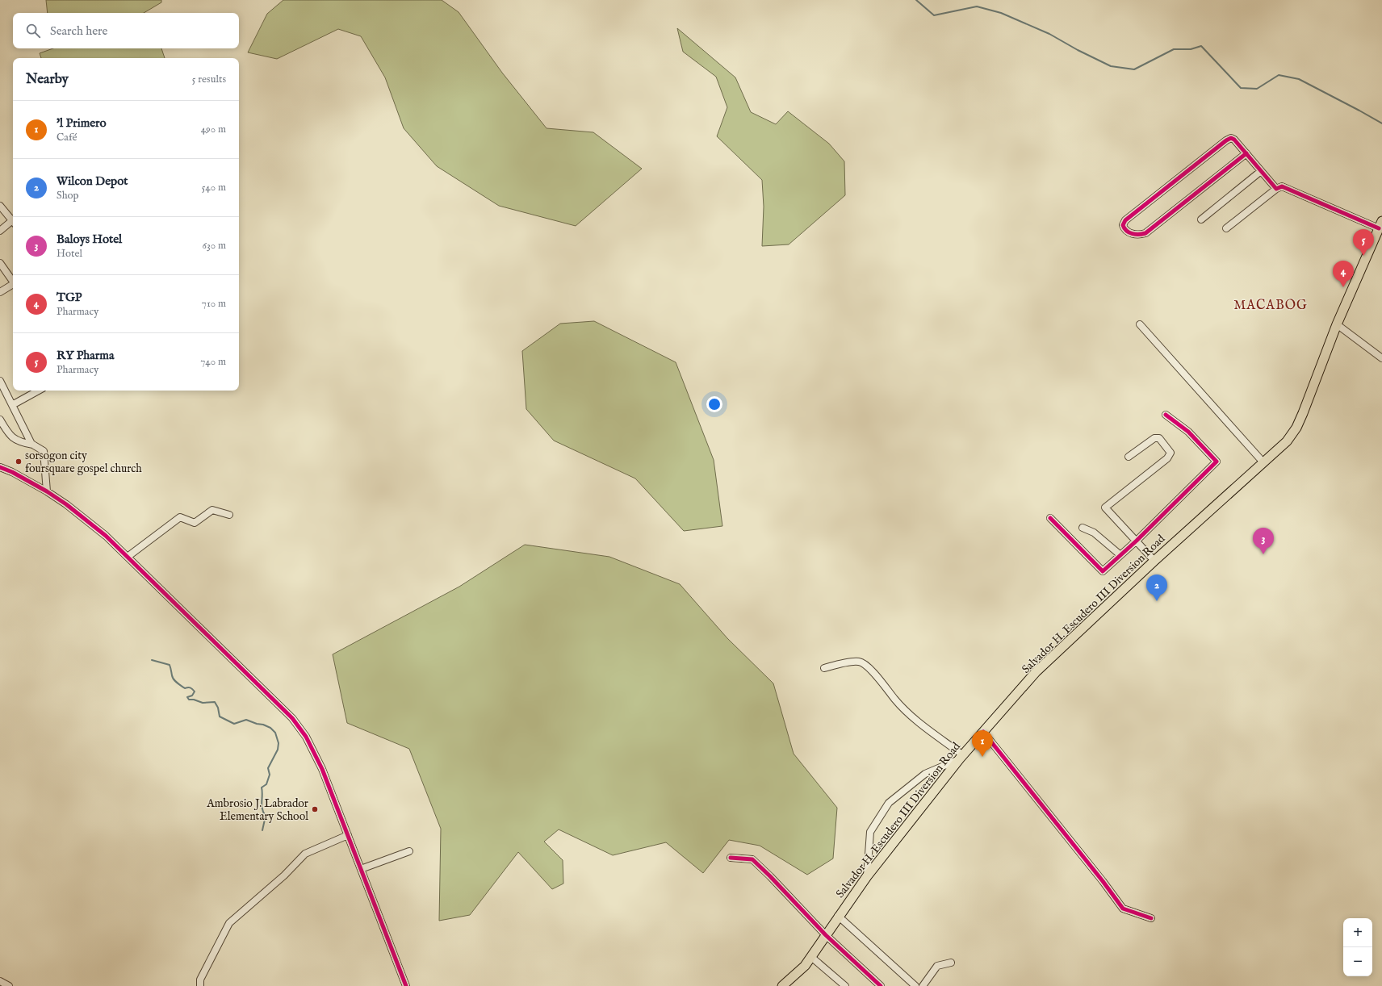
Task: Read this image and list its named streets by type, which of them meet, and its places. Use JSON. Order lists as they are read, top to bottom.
{
  "streets": {
    "highway": ["Salvador H. Escudero III Diversion Road"]
  },
  "districts": ["MACABOG"],
  "places": ["sorsogon city foursquare gospel church", "Ambrosio J. Labrador Elementary School"],
  "page": {
    "search": "Search here",
    "heading": ["Nearby", "5 results"],
    "list": [
      {
        "mark": "1",
        "name": "'l Primero",
        "note": "Café",
        "value": "490 m"
      },
      {
        "mark": "2",
        "name": "Wilcon Depot",
        "note": "Shop",
        "value": "540 m"
      },
      {
        "mark": "3",
        "name": "Baloys Hotel",
        "note": "Hotel",
        "value": "630 m"
      },
      {
        "mark": "4",
        "name": "TGP",
        "note": "Pharmacy",
        "value": "710 m"
      },
      {
        "mark": "5",
        "name": "RY Pharma",
        "note": "Pharmacy",
        "value": "740 m"
      }
    ],
    "pins": [
      "5",
      "4",
      "3",
      "2",
      "1"
    ],
    "map_buttons": ["+", "−"]
  }
}
